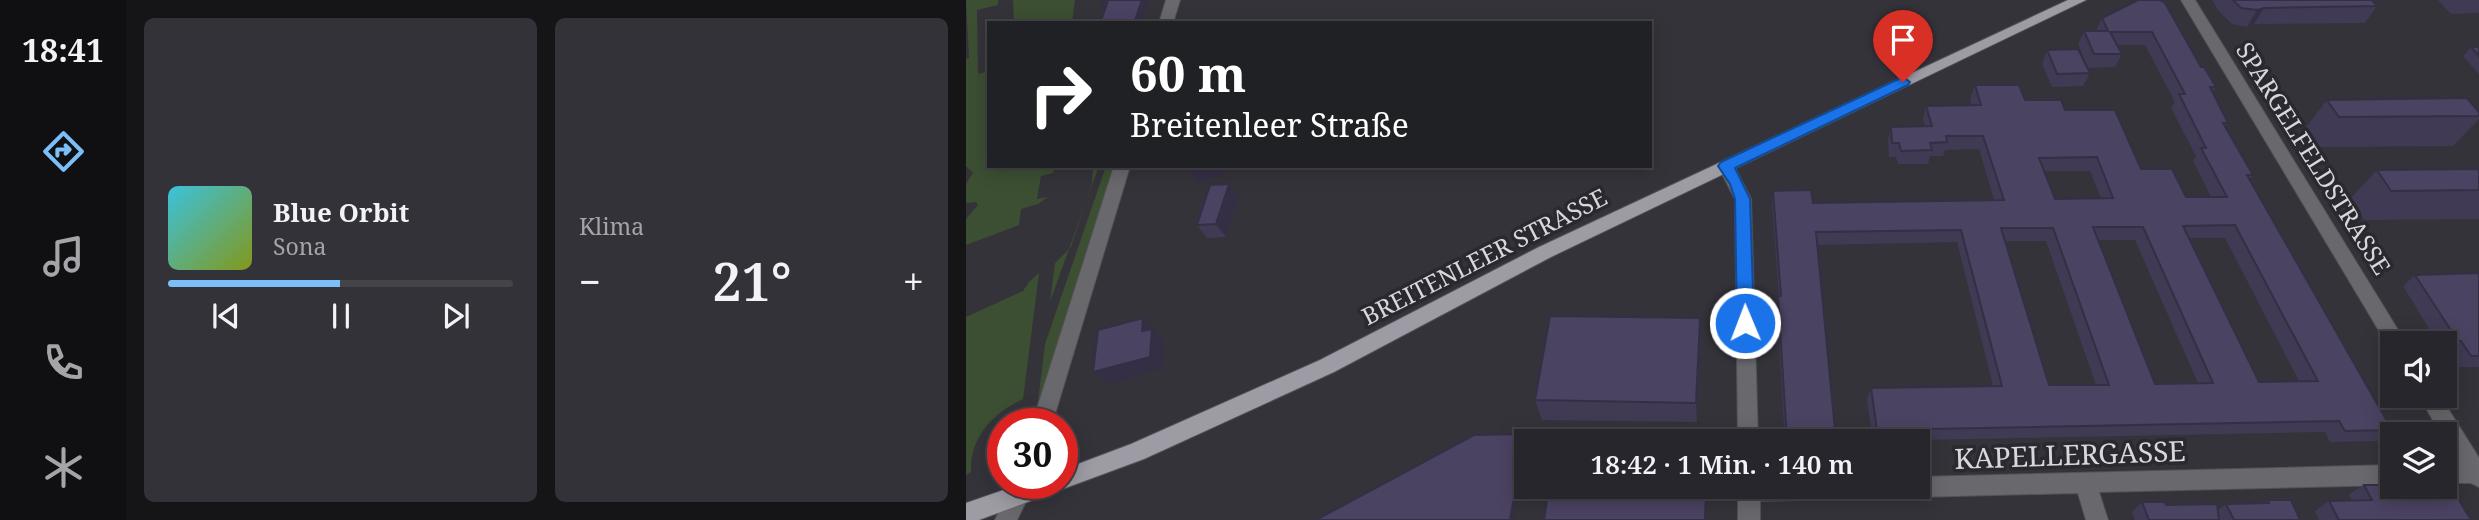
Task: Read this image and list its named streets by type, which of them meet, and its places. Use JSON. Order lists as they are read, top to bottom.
{
  "streets": {
    "main road": ["BREITENLEER STRASSE"],
    "street": ["SPARGELFELDSTRASSE", "KAPELLERGASSE"]
  },
  "page": {
    "tabs": "18:41",
    "tile": "Klima",
    "turn": ["60 m", "Breitenleer Straße"],
    "song": ["Blue Orbit", "Sona"],
    "heat": ["−", "21°", "+"],
    "limit": "30",
    "trip": "18:42 · 1 Min. · 140 m"
  }
}
